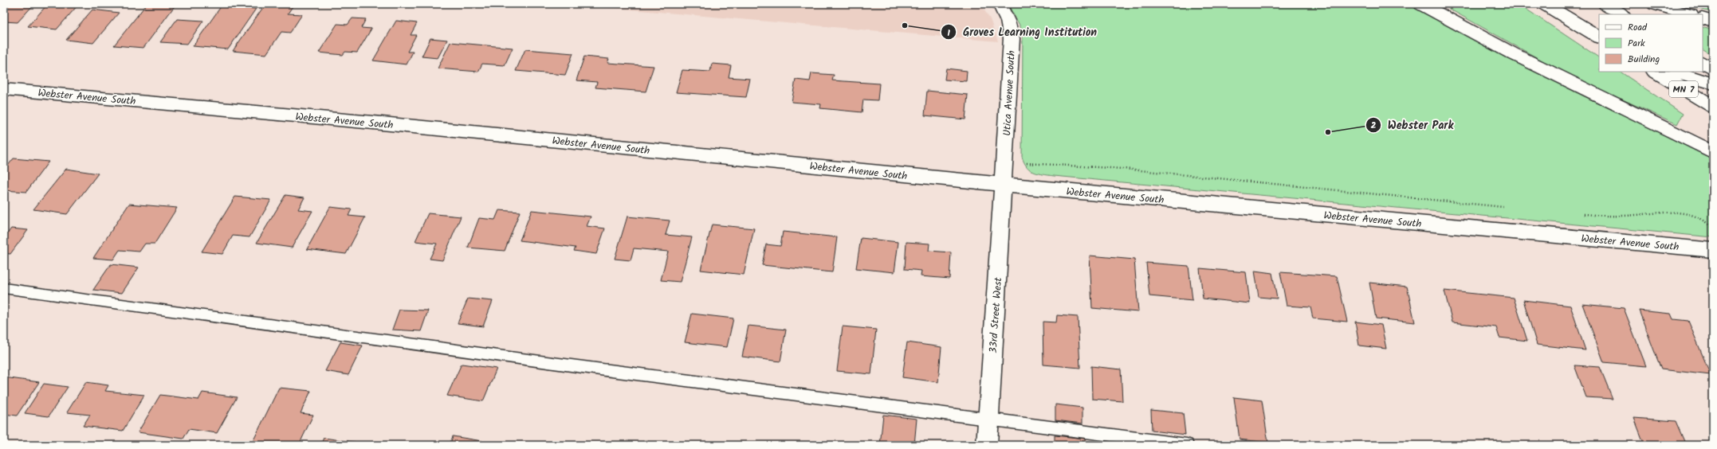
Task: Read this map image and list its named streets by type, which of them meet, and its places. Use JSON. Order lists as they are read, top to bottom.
{
  "streets": {
    "main road": [
      "MN 7",
      "Utica Avenue South",
      "Webster Avenue South",
      "33rd Street West"
    ]
  },
  "crossings": [
    ["Utica Avenue South", "Webster Avenue South"],
    ["Utica Avenue South", "33rd Street West"],
    ["Webster Avenue South", "33rd Street West"]
  ],
  "places": ["Groves Learning Institution", "Webster Park"],
  "legend": ["Road", "Park", "Building"]
}
